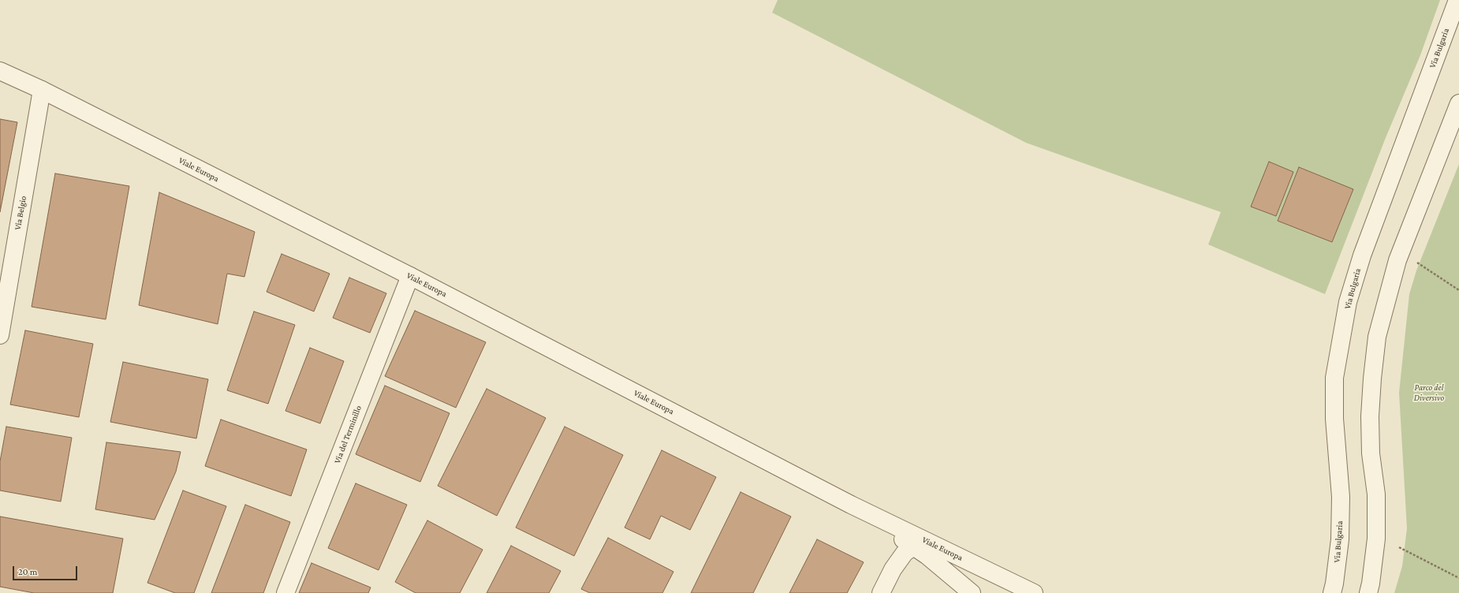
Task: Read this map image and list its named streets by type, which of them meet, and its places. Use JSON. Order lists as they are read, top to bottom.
{
  "streets": {
    "street": [
      "Via Bulgaria",
      "Viale Europa",
      "Via Belgio",
      "Via del Terminillo"
    ]
  },
  "crossings": [
    ["Viale Europa", "Via Belgio"],
    ["Viale Europa", "Via del Terminillo"]
  ],
  "parks": ["Parco del Diversivo"],
  "scale_bar": "20 m"
}
